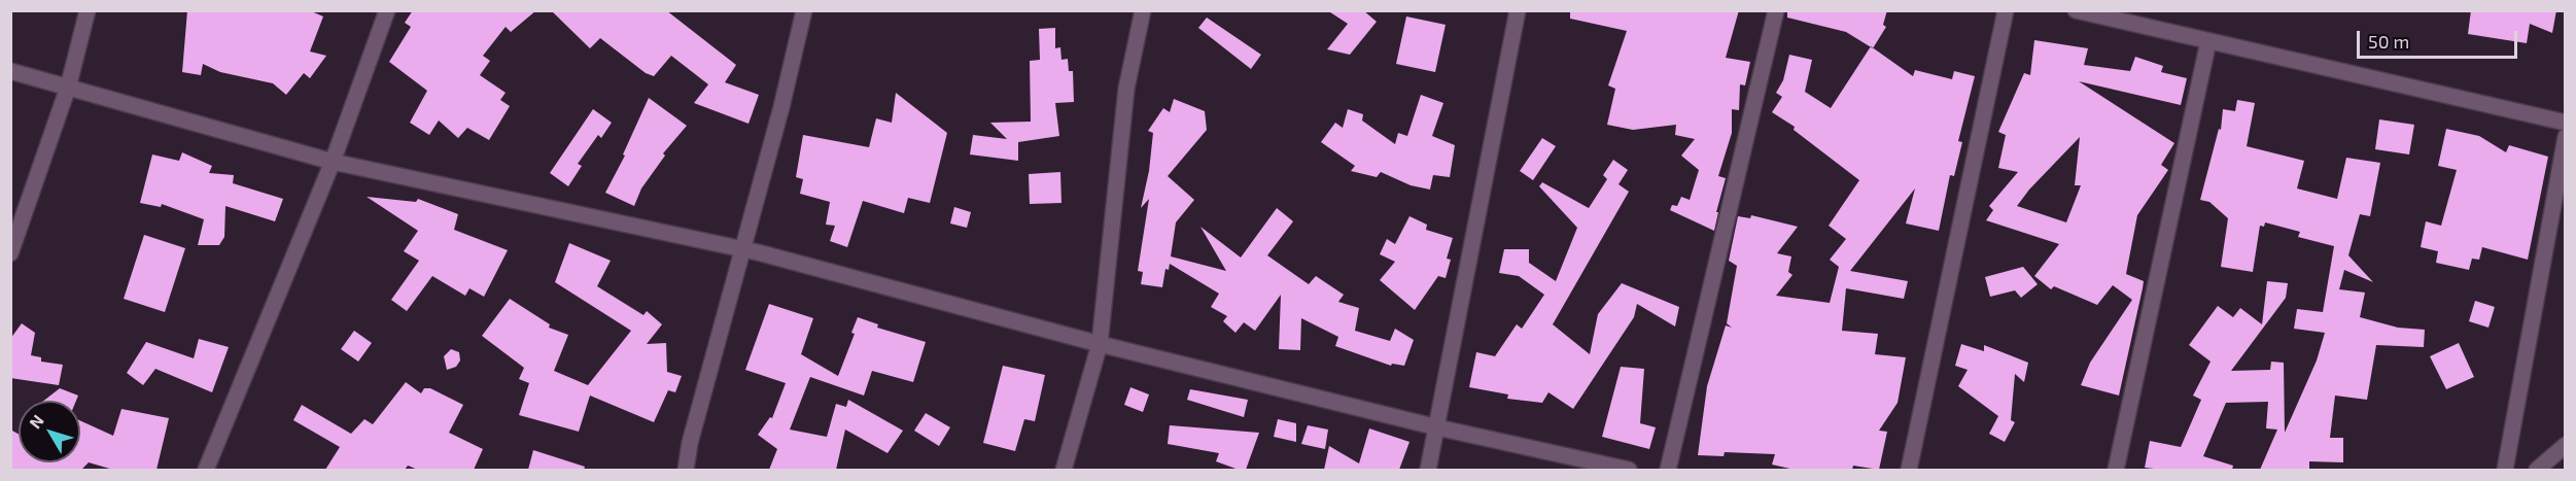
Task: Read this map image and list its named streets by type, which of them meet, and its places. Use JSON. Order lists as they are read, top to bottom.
{
  "scale_bar": "50 m",
  "north": "top left"
}
